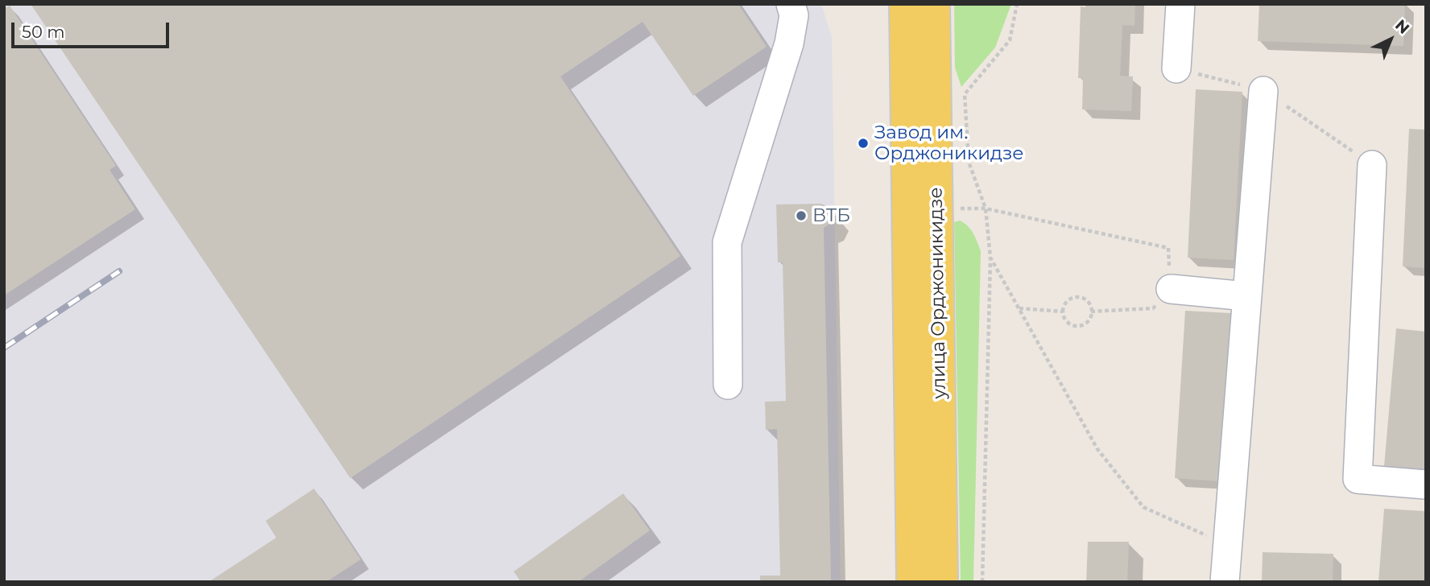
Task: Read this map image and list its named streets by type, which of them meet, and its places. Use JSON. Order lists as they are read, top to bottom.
{
  "streets": {
    "main road": ["улица Орджоникидзе"]
  },
  "places": ["Завод им. Орджоникидзе", "ВТБ"],
  "scale_bar": "50 m",
  "north": "top right"
}
